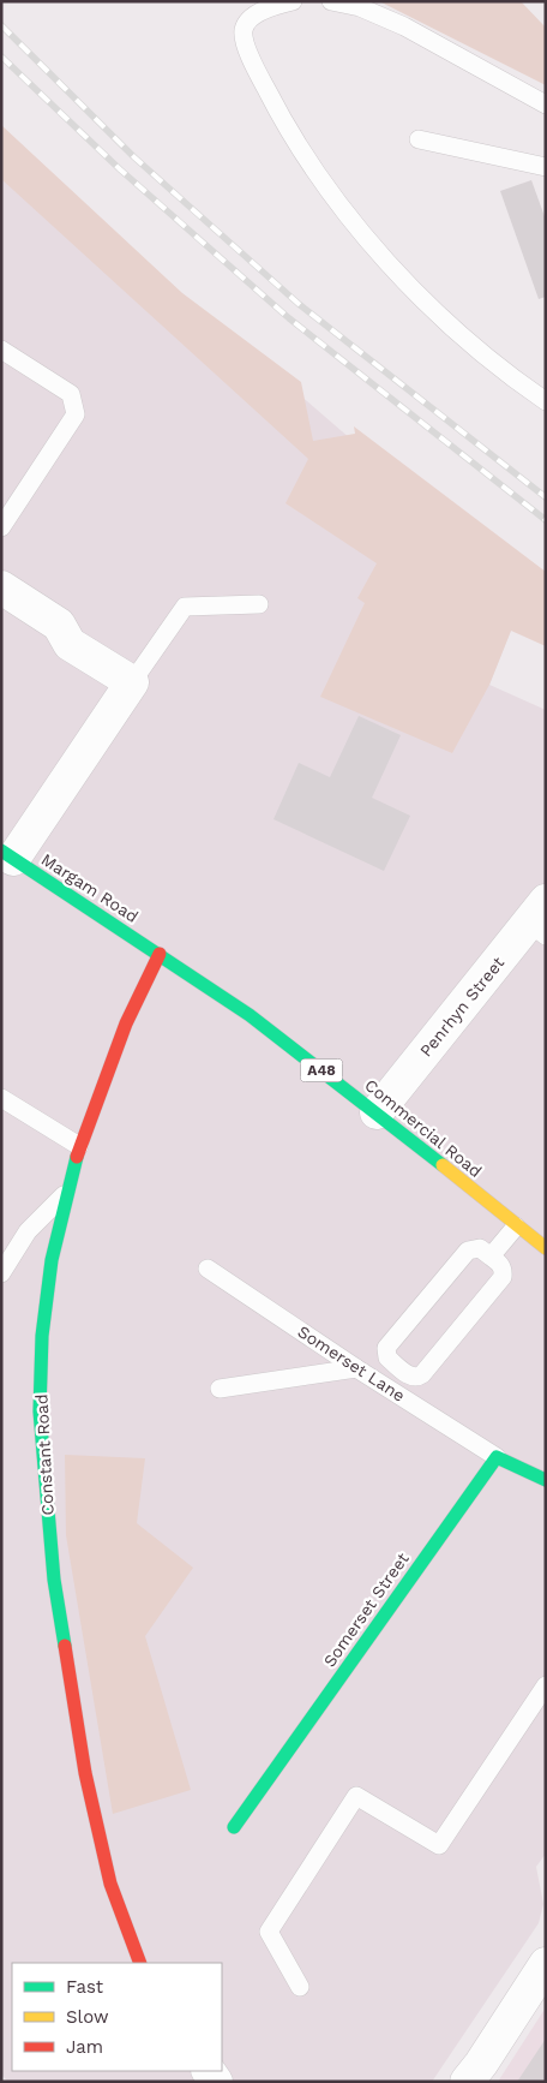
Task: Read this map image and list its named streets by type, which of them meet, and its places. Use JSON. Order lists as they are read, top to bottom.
{
  "streets": {
    "street": [
      "Margam Road",
      "Penrhyn Street",
      "A48",
      "Commercial Road",
      "Constant Road",
      "Somerset Street"
    ],
    "lane": ["Somerset Lane"]
  },
  "crossings": [
    ["Margam Road", "Commercial Road"],
    ["Margam Road", "Constant Road"],
    ["Penrhyn Street", "Commercial Road"],
    ["Commercial Road", "Constant Road"],
    ["Somerset Lane", "Somerset Street"]
  ],
  "legend": ["Fast", "Slow", "Jam"]
}
